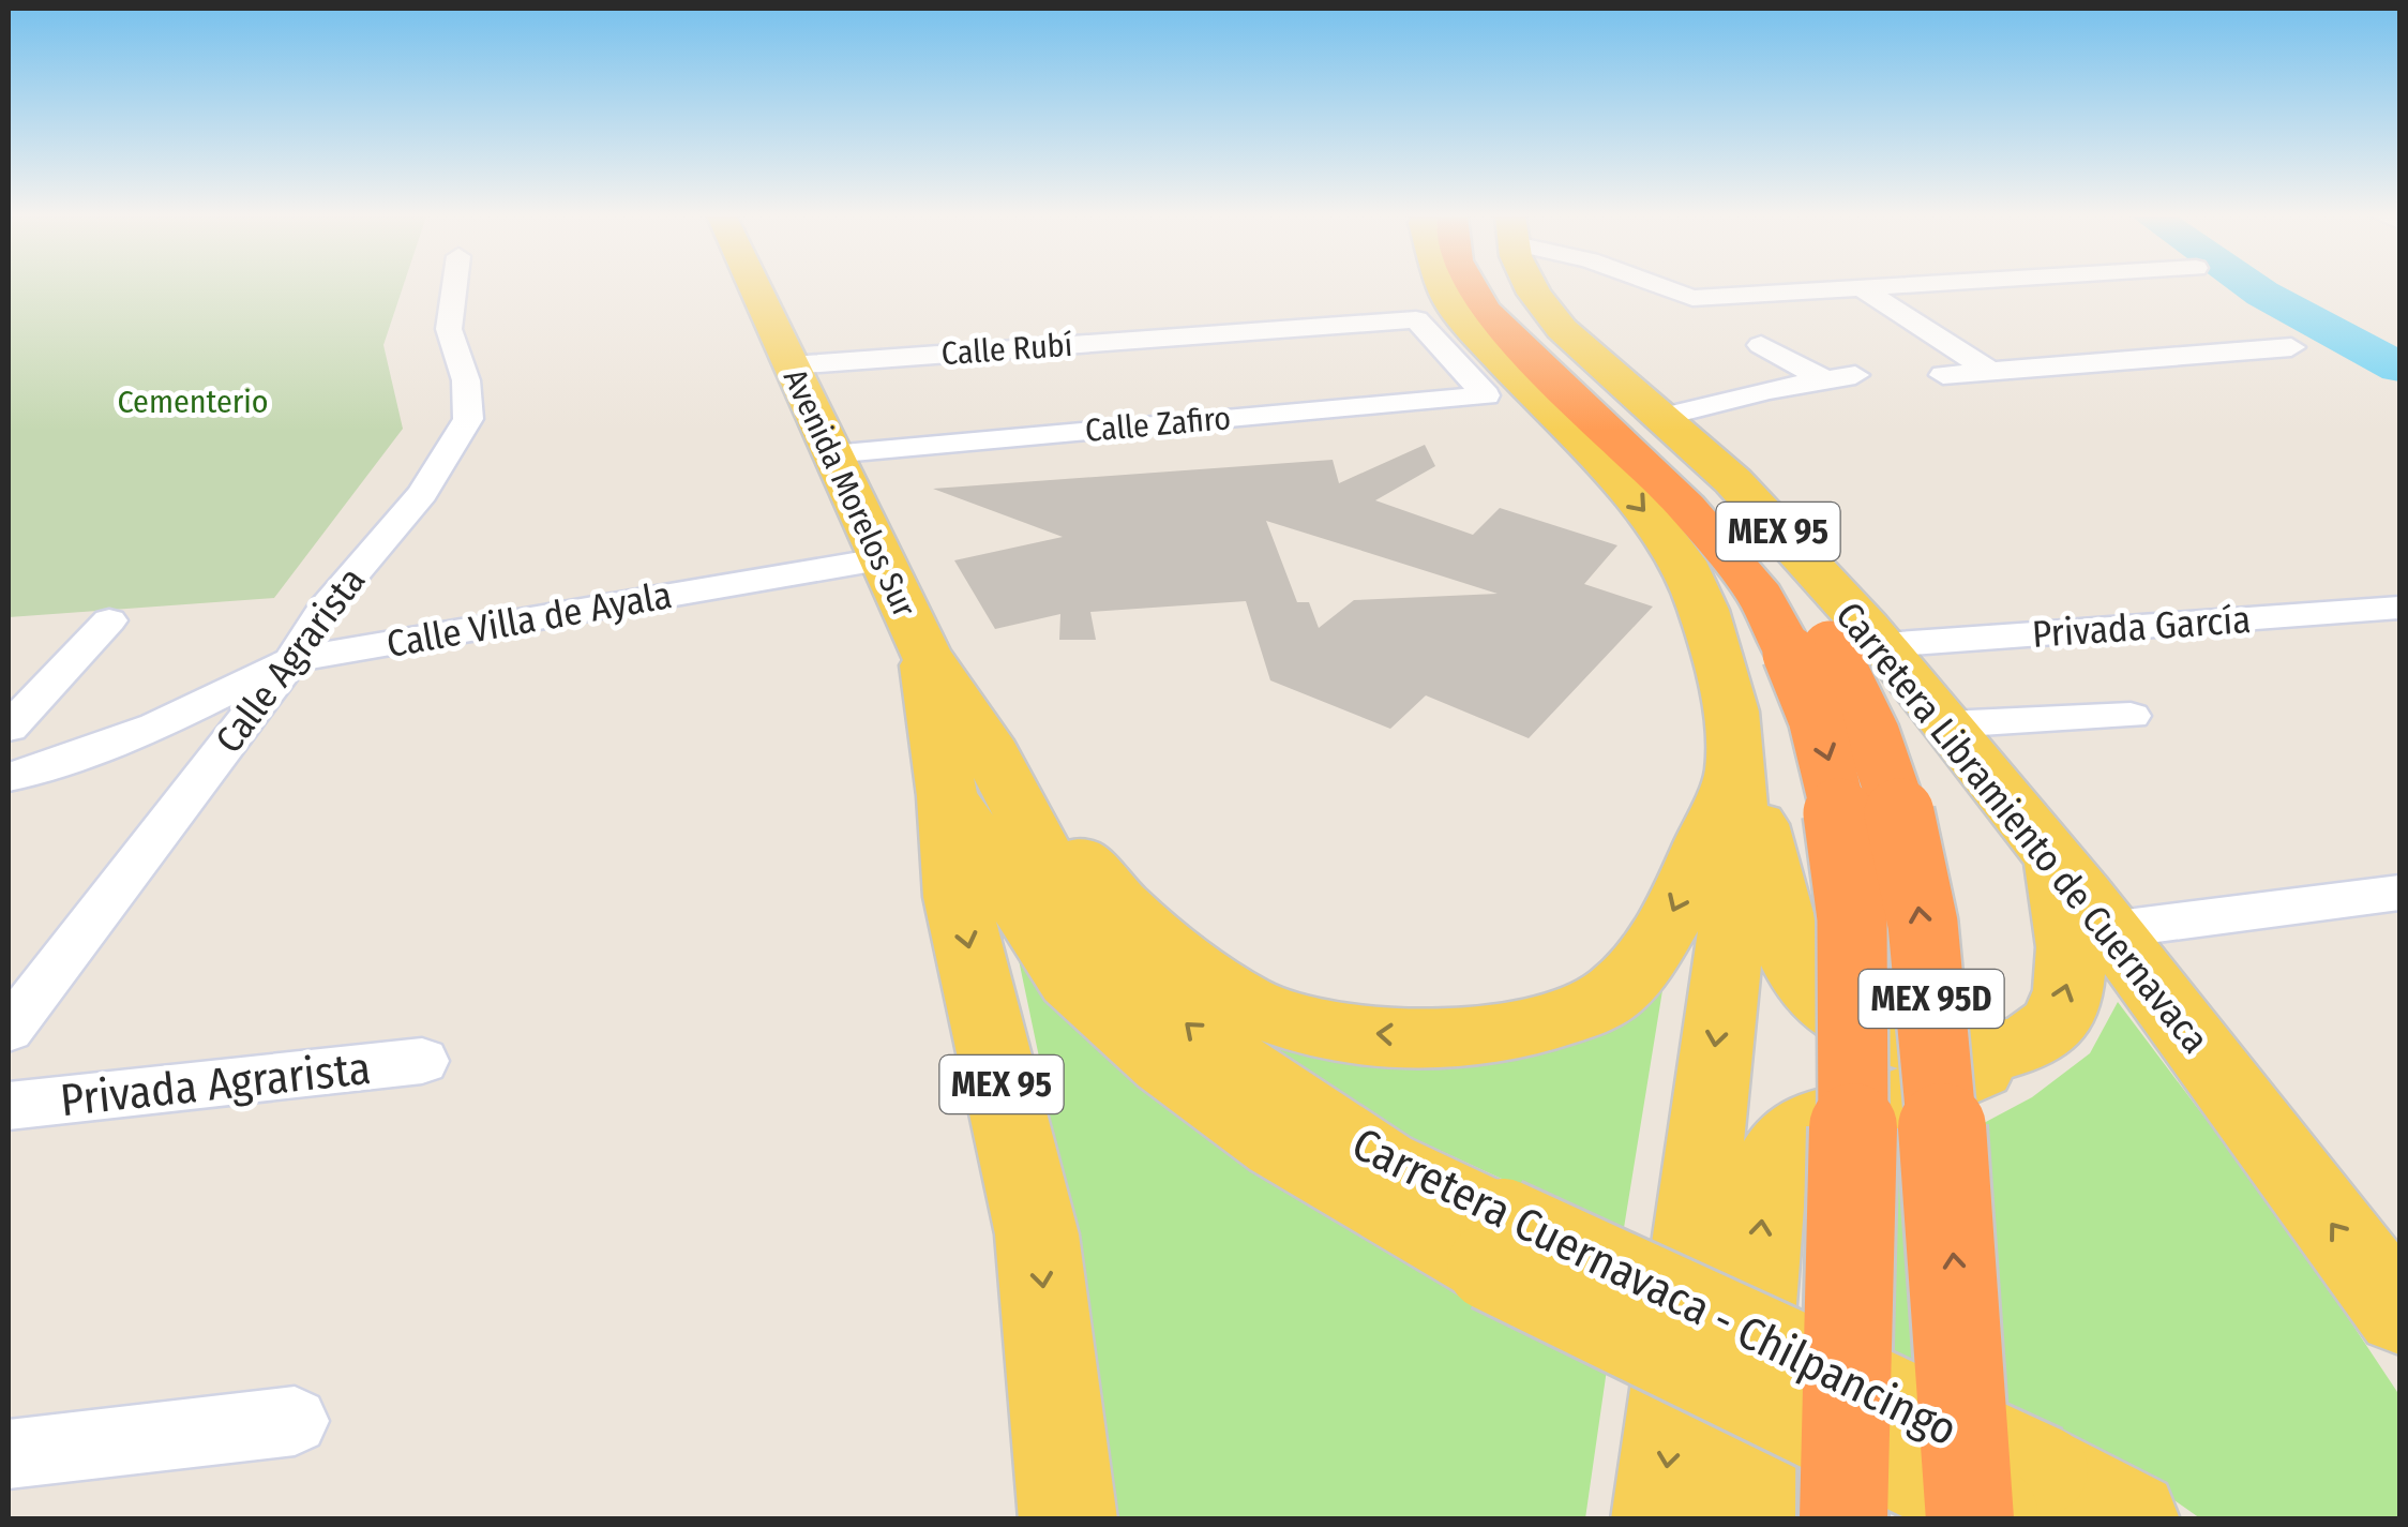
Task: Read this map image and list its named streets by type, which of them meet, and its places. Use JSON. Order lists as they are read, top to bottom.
{
  "streets": {
    "highway": ["MEX 95D"],
    "main road": ["Avenida Morelos Sur", "MEX 95", "Carretera Libramiento de Cuernavaca"],
    "street": [
      "Calle Rubí",
      "Calle Zafiro",
      "Calle Villa de Ayala",
      "Privada García",
      "Calle Agrarista",
      "Privada Agrarista"
    ]
  },
  "crossings": [
    ["Calle Rubí", "Calle Zafiro"],
    ["Calle Rubí", "Avenida Morelos Sur"],
    ["Calle Zafiro", "Avenida Morelos Sur"],
    ["Avenida Morelos Sur", "MEX 95"],
    ["Avenida Morelos Sur", "Calle Villa de Ayala"],
    ["Calle Villa de Ayala", "Calle Agrarista"],
    ["Privada García", "Carretera Libramiento de Cuernavaca"]
  ],
  "parks": ["Cementerio"]
}
